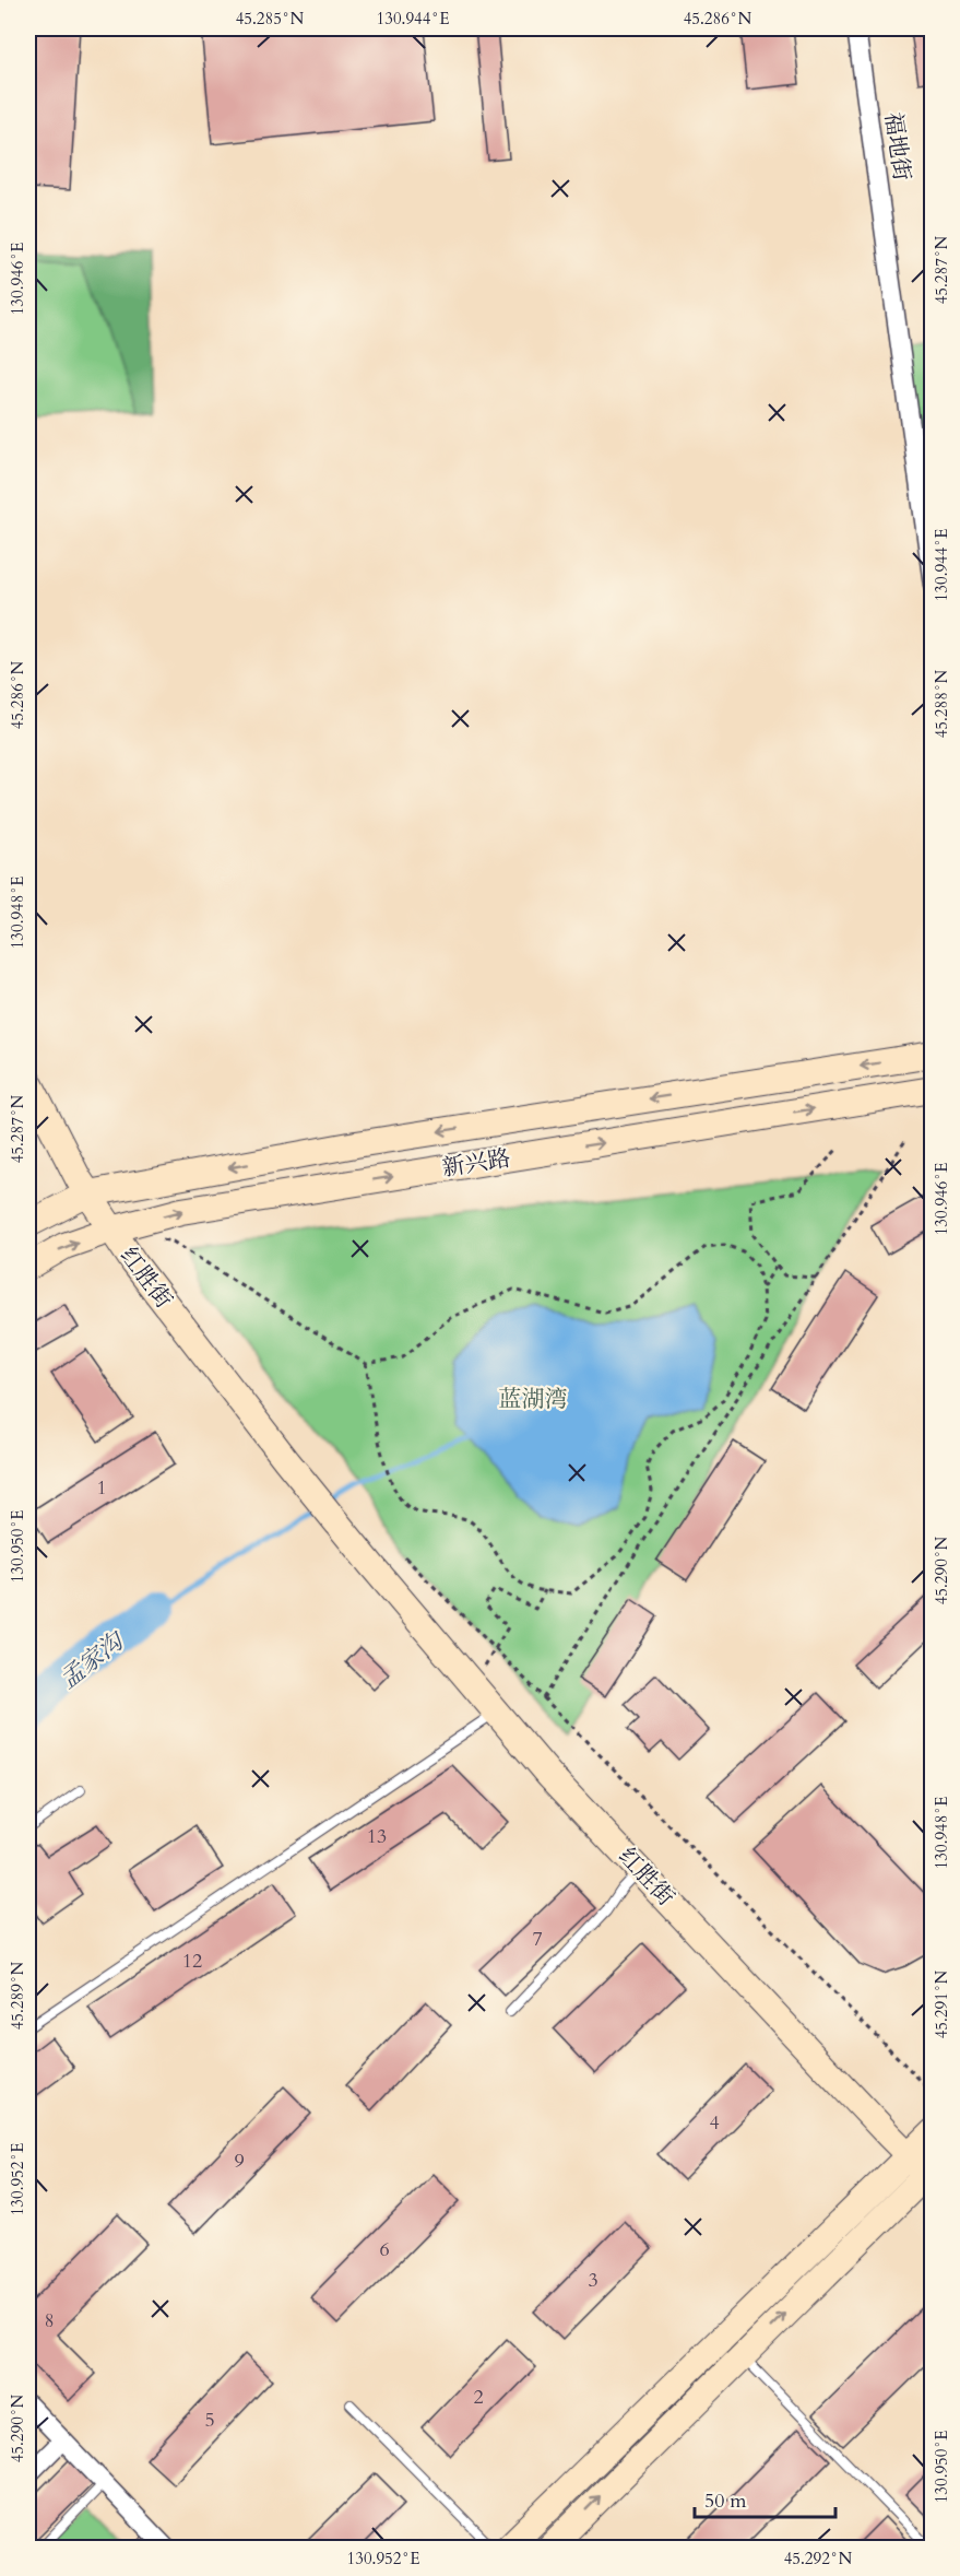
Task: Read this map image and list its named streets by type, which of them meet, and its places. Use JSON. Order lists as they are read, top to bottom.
{
  "streets": {
    "main road": ["新兴路", "红胜街"],
    "street": ["福地街"]
  },
  "crossings": [
    ["新兴路", "红胜街"]
  ],
  "water": ["孟家沟"],
  "parks": ["蓝湖湾"],
  "house_numbers": [
    "1",
    "13",
    "7",
    "12",
    "4",
    "9",
    "6",
    "3",
    "8",
    "2",
    "5"
  ],
  "scale_bar": "50 m",
  "coordinates": [
    "45.285°N",
    "130.944°E",
    "45.286°N",
    "45.287°N",
    "130.946°E",
    "45.288°N",
    "130.948°E",
    "130.950°E",
    "45.290°N",
    "45.289°N",
    "45.291°N",
    "130.952°E",
    "45.292°N"
  ]
}
